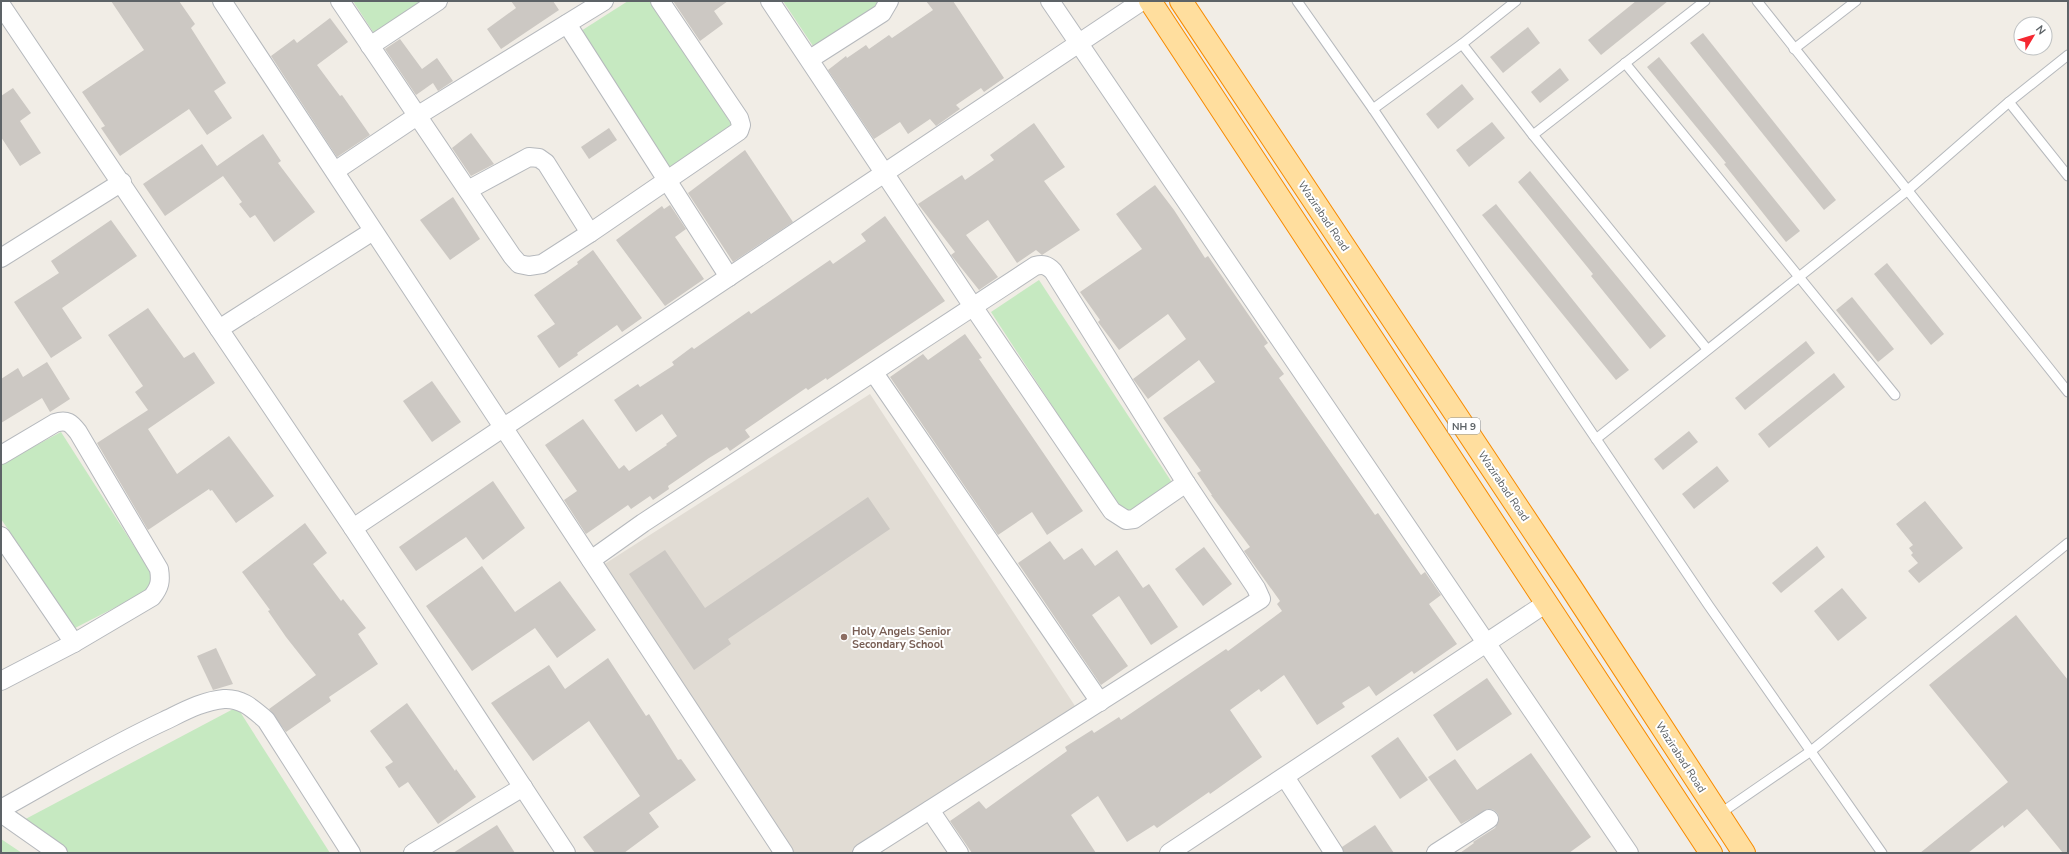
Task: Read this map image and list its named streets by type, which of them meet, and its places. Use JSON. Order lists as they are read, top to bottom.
{
  "streets": {
    "highway": ["Wazirabad Road", "NH 9"]
  },
  "places": ["Holy Angels Senior Secondary School"],
  "north": "top right"
}
